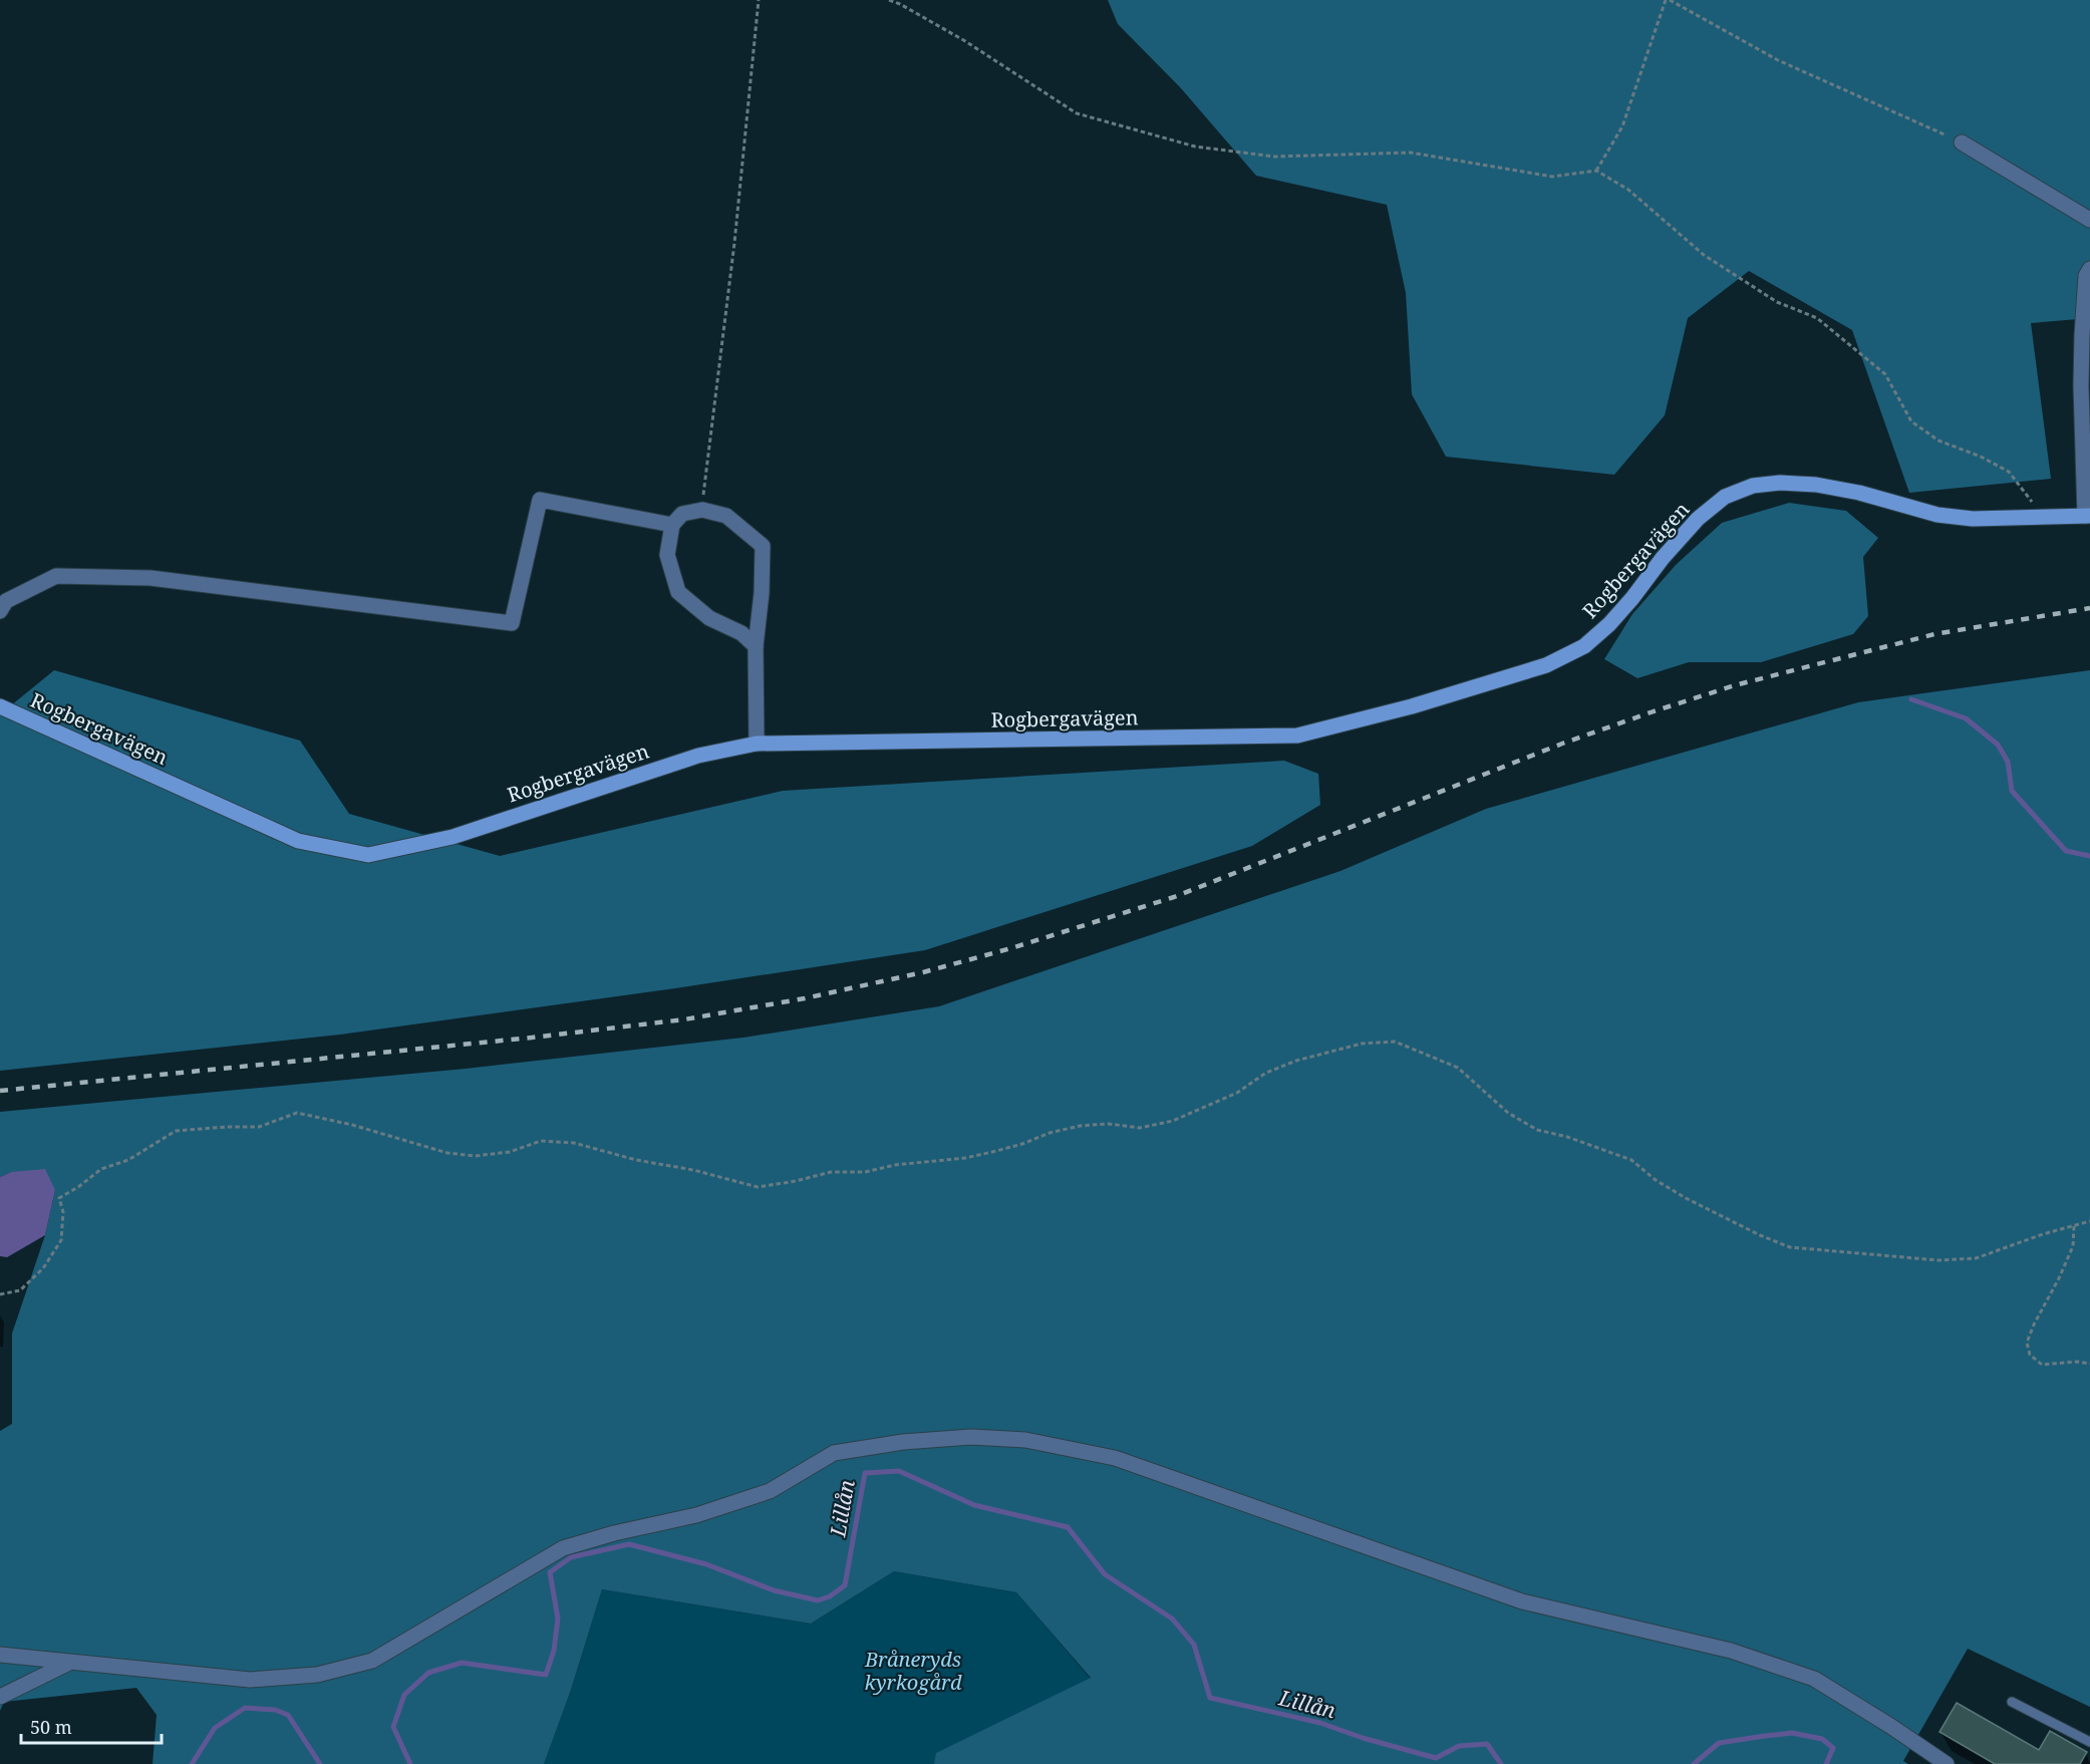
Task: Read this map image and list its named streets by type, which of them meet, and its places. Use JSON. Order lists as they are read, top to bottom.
{
  "streets": {
    "street": ["Rogbergavägen"]
  },
  "water": ["Lillån"],
  "parks": ["Bråneryds kyrkogård"],
  "scale_bar": "50 m"
}
